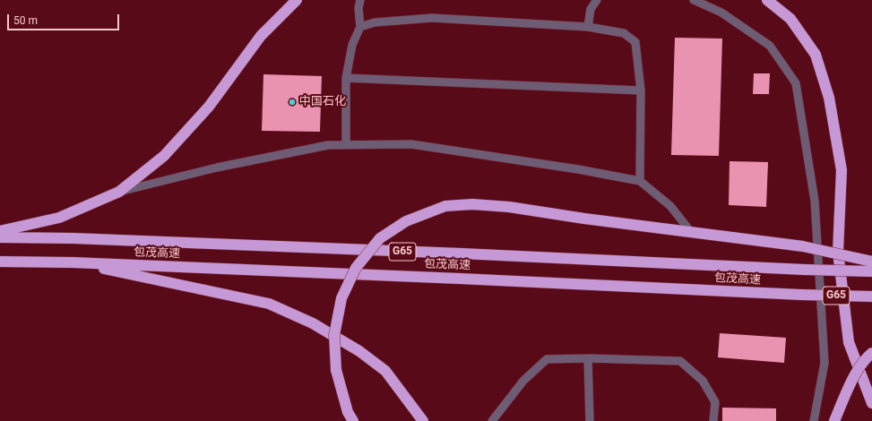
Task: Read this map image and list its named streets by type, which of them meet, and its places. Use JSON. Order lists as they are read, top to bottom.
{
  "streets": {
    "highway": ["G65", "包茂高速"]
  },
  "places": ["中国石化"],
  "scale_bar": "50 m"
}
